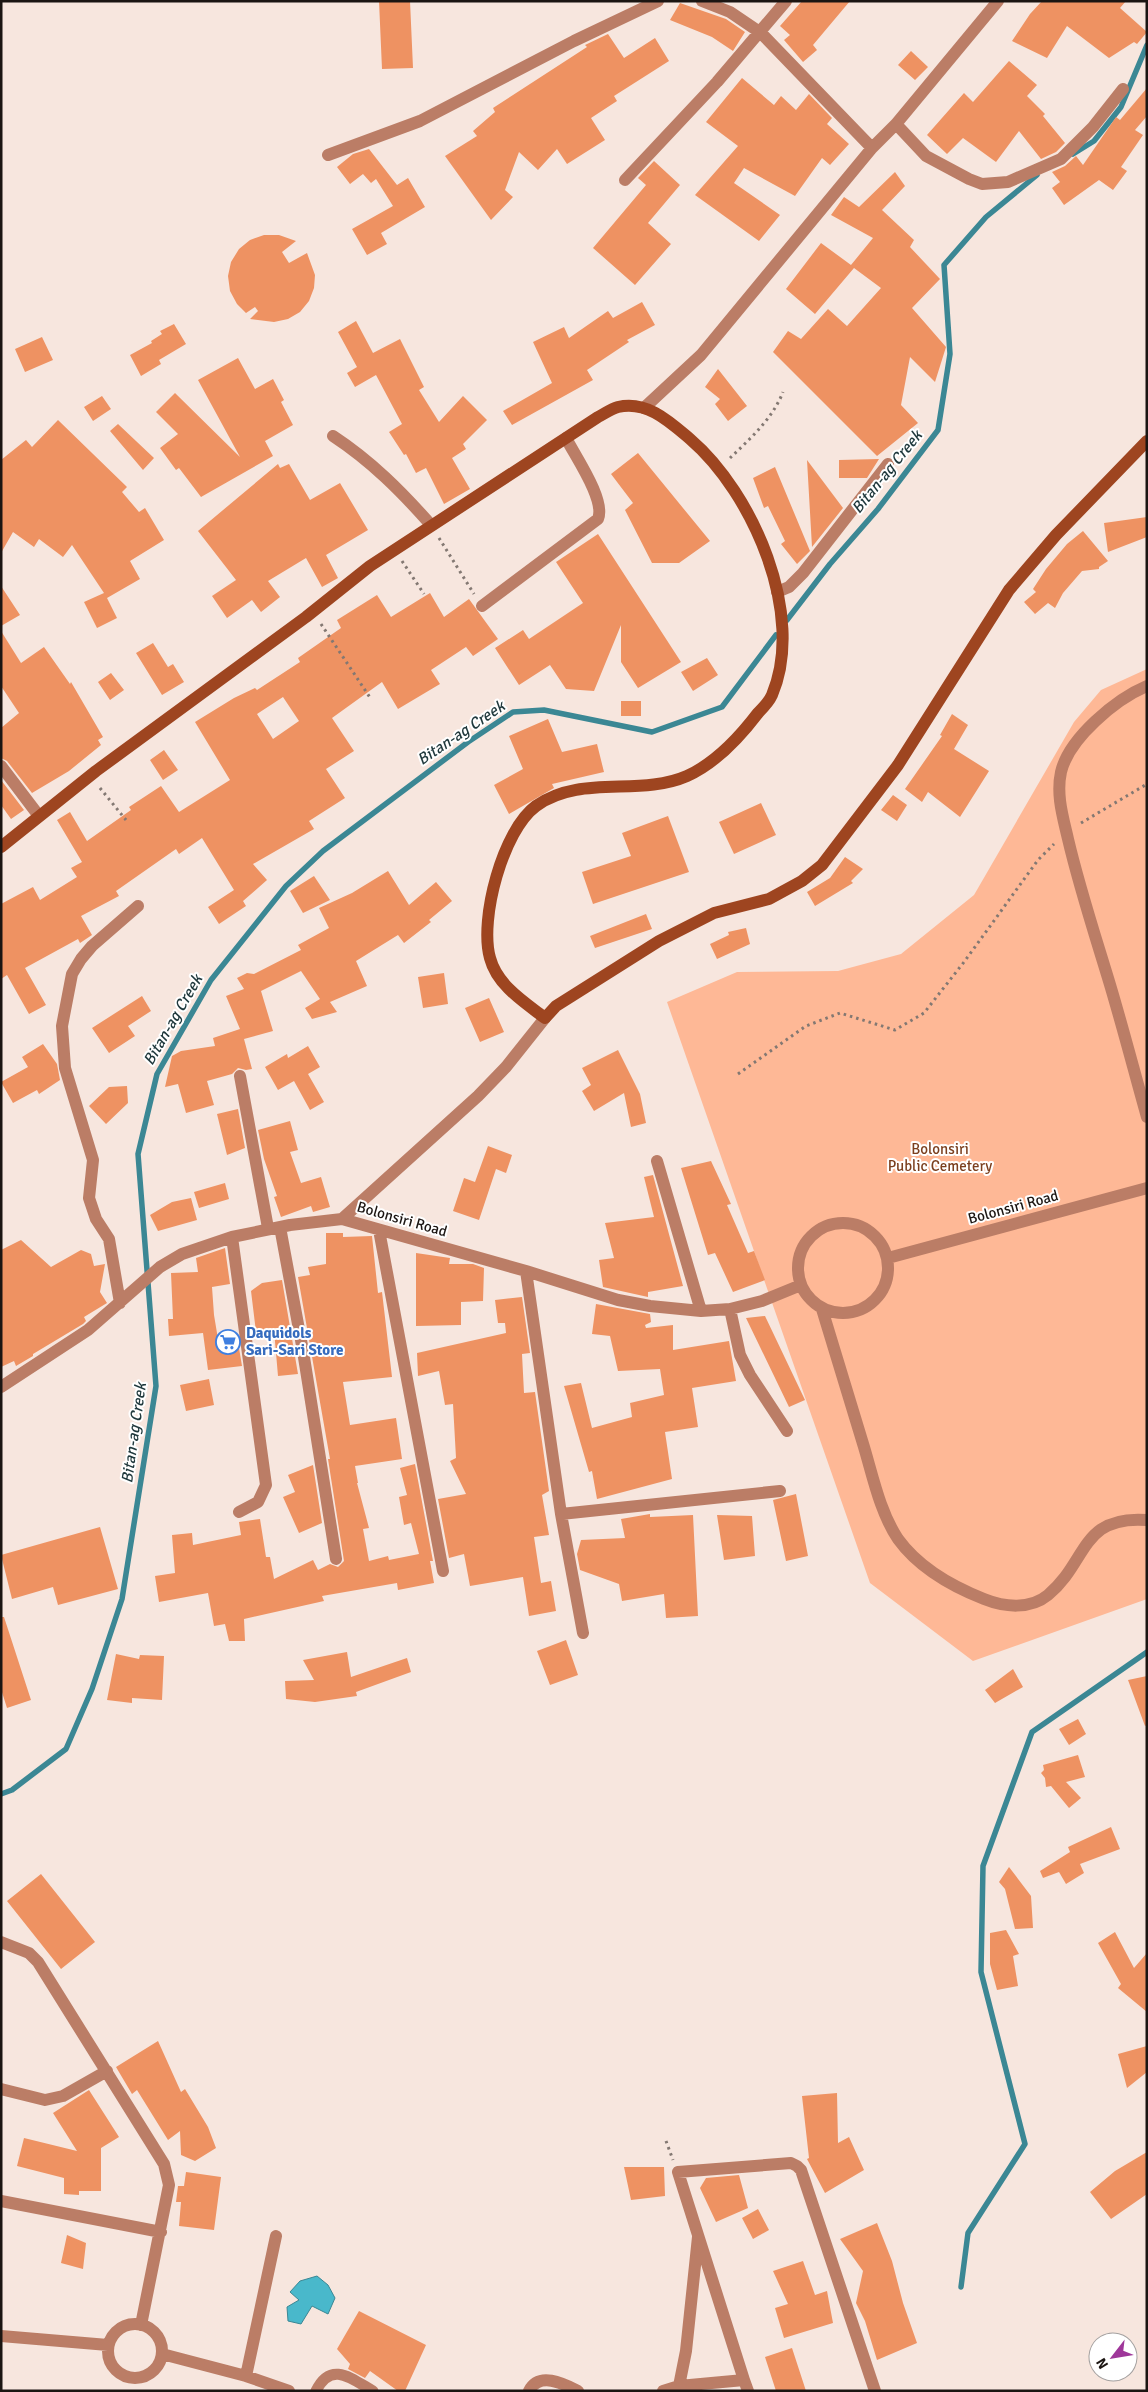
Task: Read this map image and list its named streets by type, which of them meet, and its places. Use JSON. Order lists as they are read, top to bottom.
{
  "streets": {
    "street": ["Bolonsiri Road"]
  },
  "water": ["Bitan-ag Creek"],
  "parks": ["Bolonsiri Public Cemetery"],
  "places": {
    "supermarket": ["Daquidols Sari-Sari Store"]
  },
  "north": "bottom left"
}
